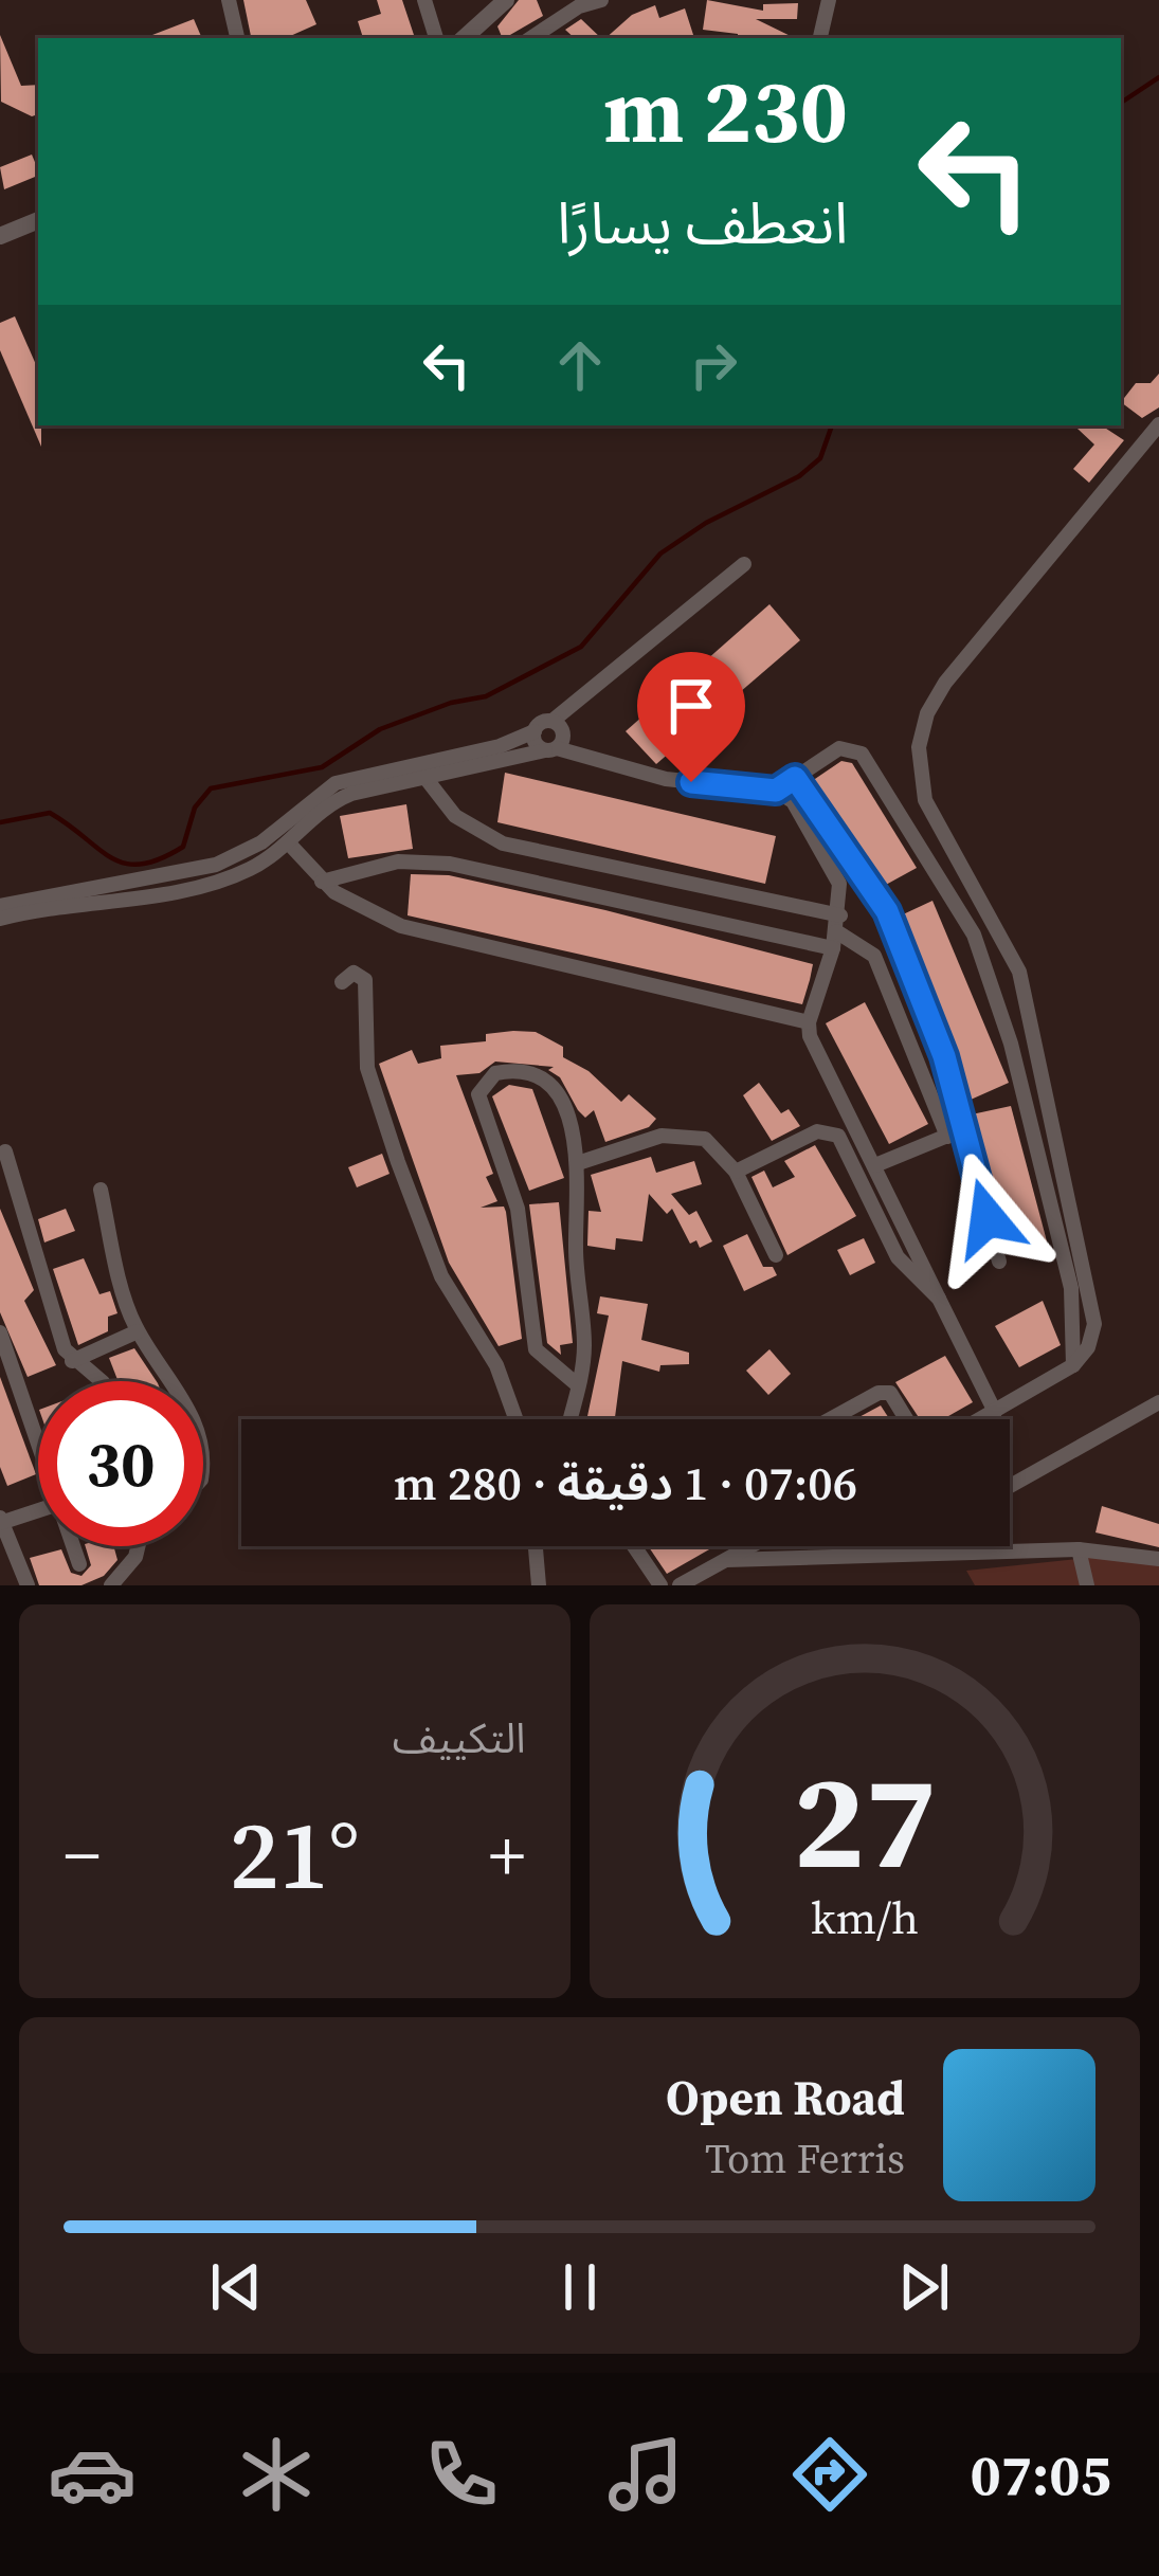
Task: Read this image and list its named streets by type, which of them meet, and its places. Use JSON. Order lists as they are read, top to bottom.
{
  "page": {
    "turn": ["230 m", "انعطف يسارًا"],
    "limit": "30",
    "trip": "07:06 · 1 دقيقة · 280 m",
    "tile": "التكييف",
    "heat": ["−", "21°", "+"],
    "song": ["Open Road", "Tom Ferris"],
    "tabs": "07:05",
    "gauge": ["27", "km/h"]
  }
}
